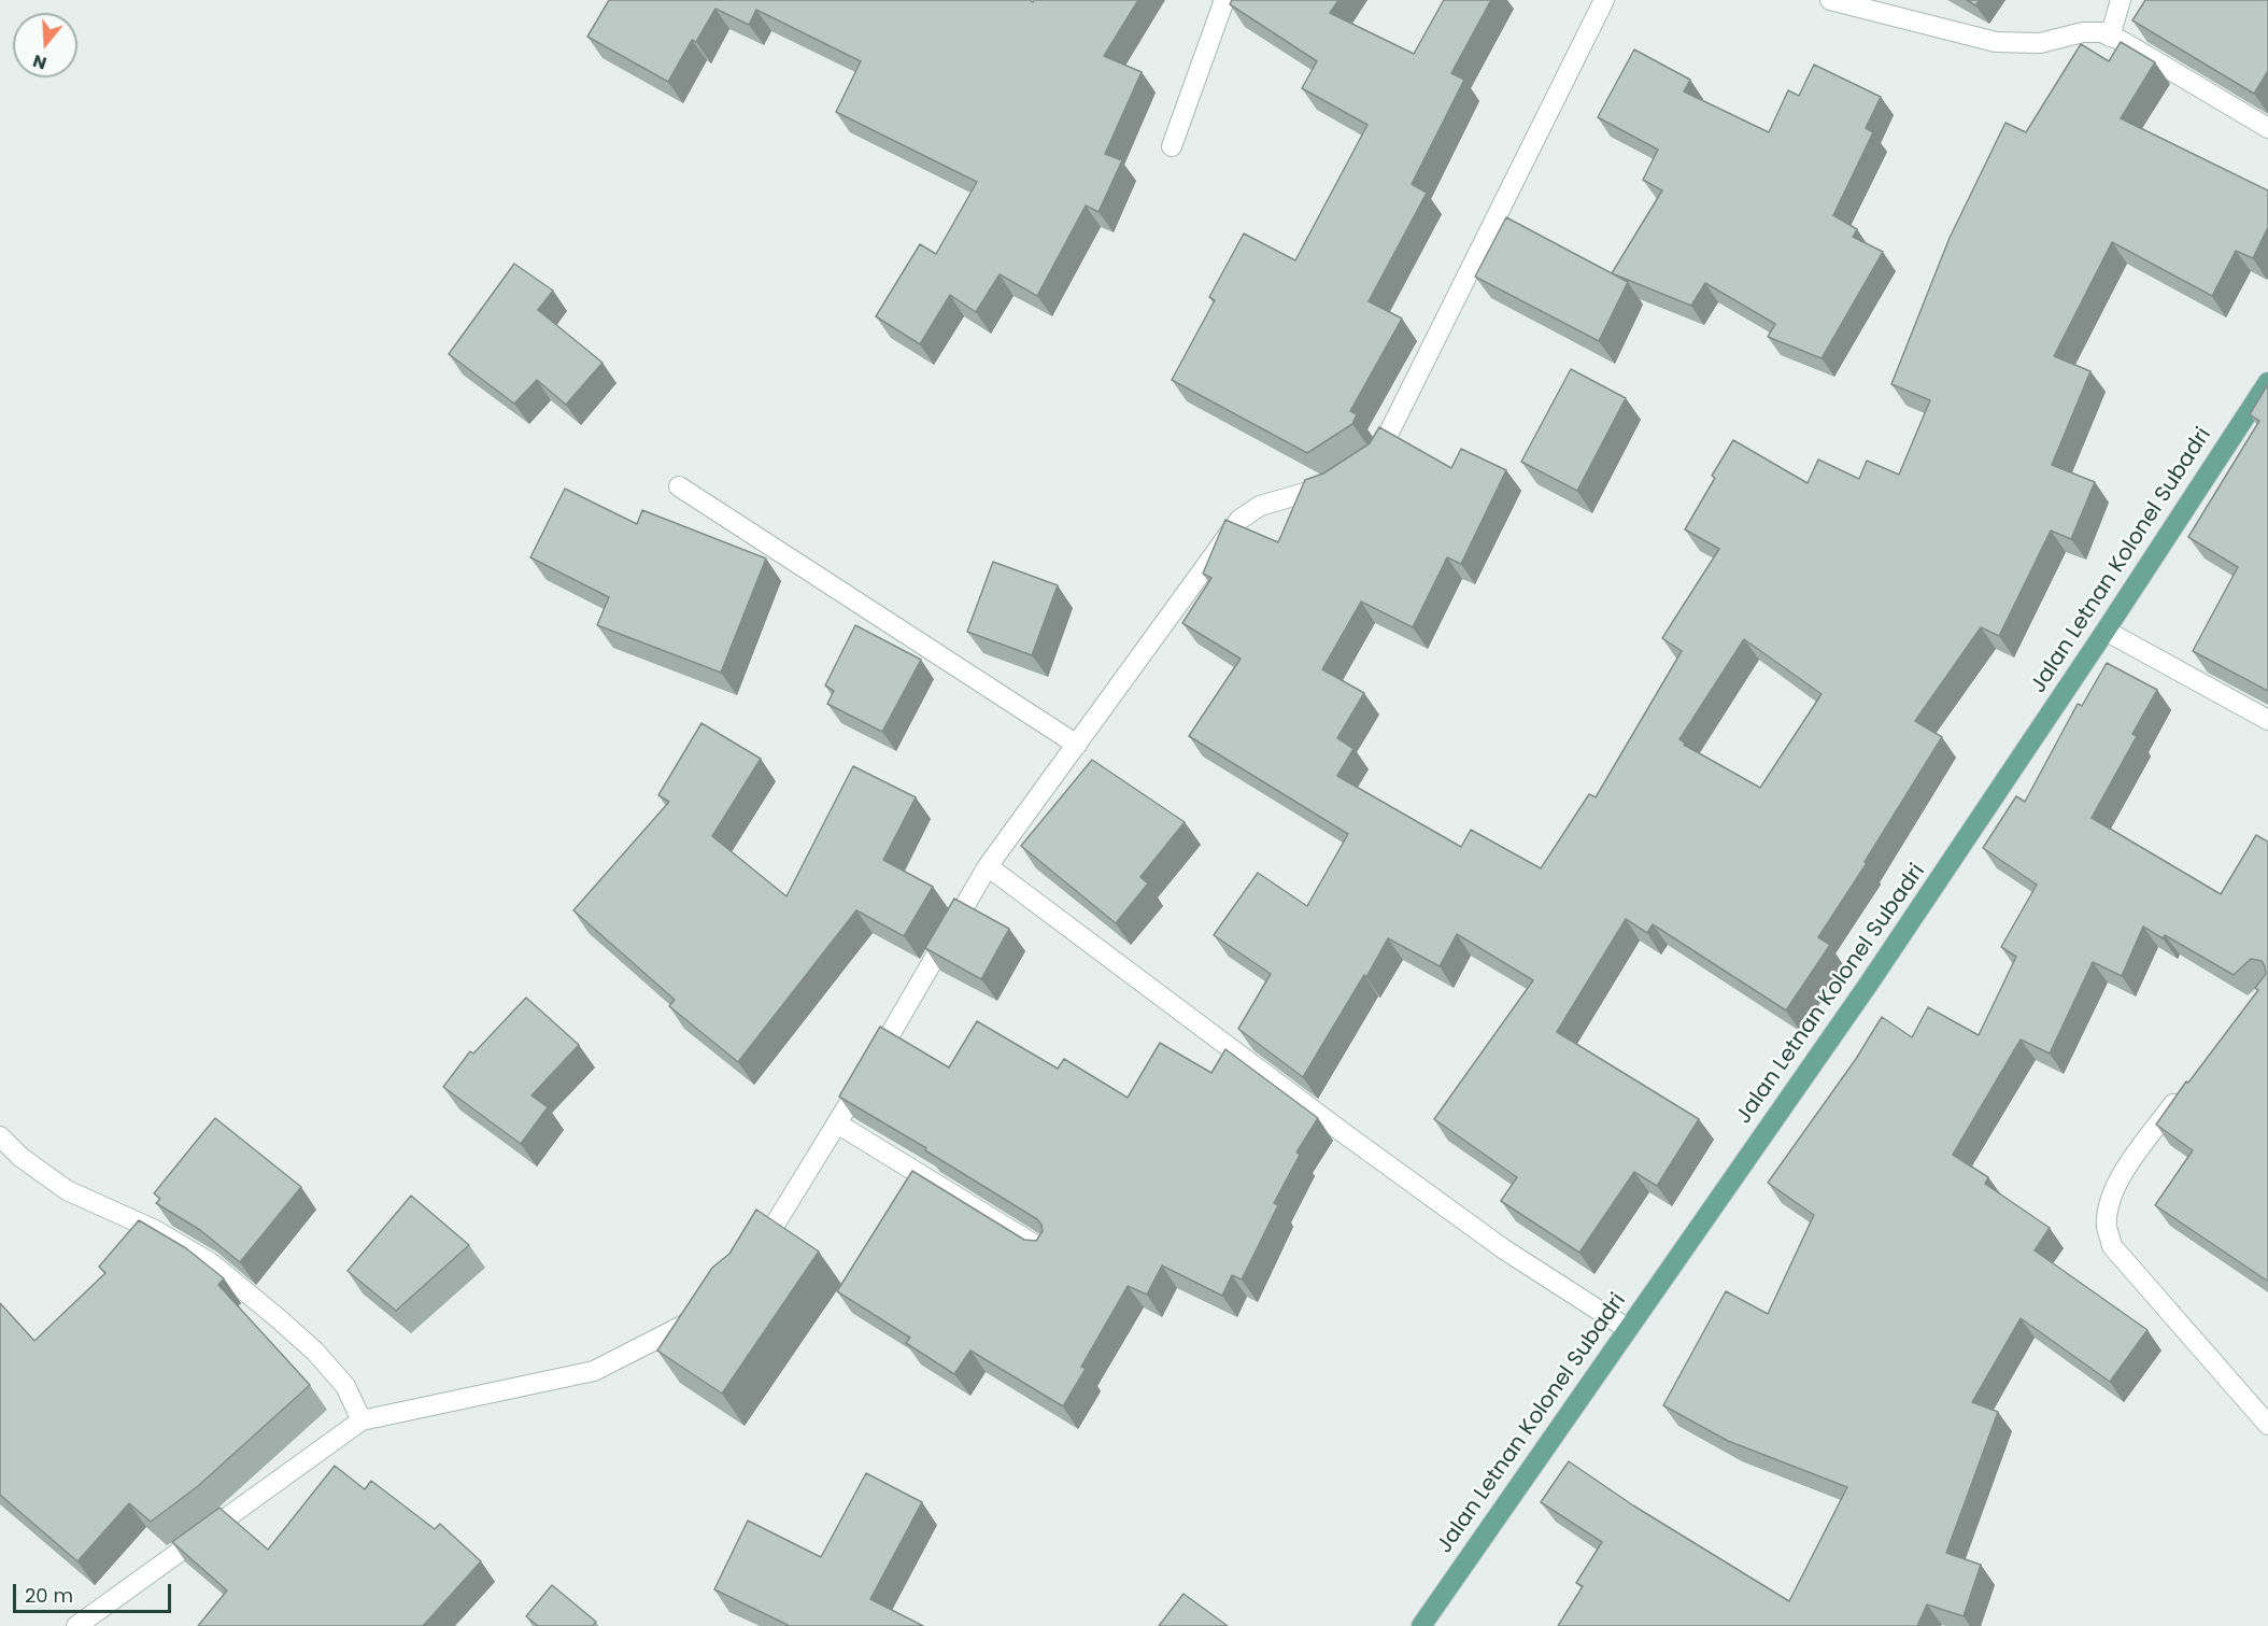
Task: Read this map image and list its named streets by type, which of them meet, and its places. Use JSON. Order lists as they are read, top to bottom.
{
  "streets": {
    "main road": ["Jalan Letnan Kolonel Subadri"]
  },
  "scale_bar": "20 m",
  "north": "bottom"
}
